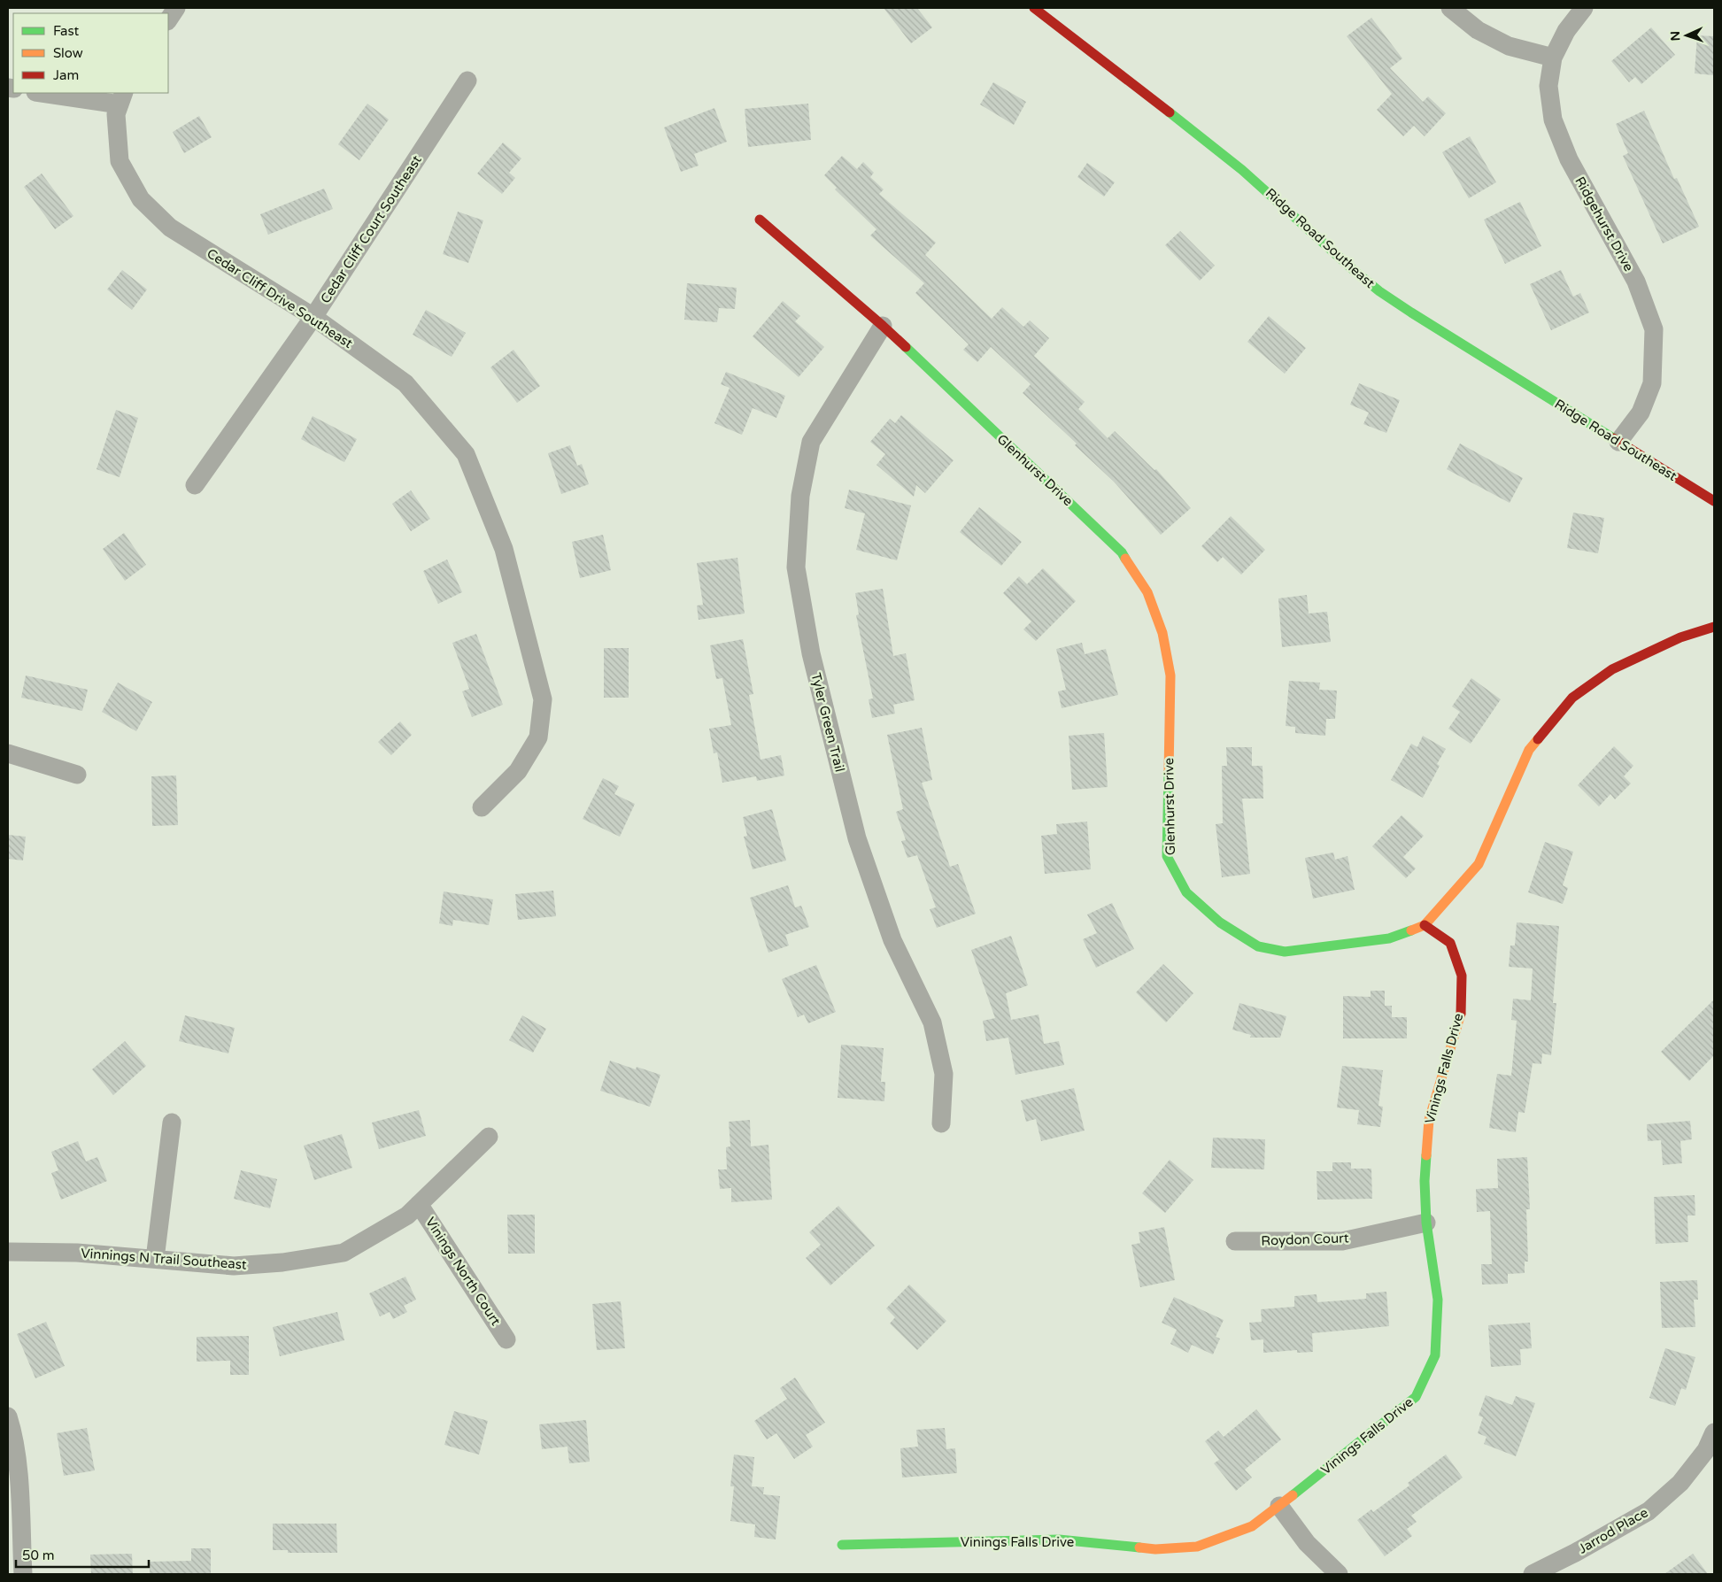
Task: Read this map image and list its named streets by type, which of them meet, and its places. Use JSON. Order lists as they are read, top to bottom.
{
  "streets": {
    "street": [
      "Ridgehurst Drive",
      "Cedar Cliff Court Southeast",
      "Ridge Road Southeast",
      "Cedar Cliff Drive Southeast",
      "Glenhurst Drive",
      "Tyler Green Trail",
      "Vinings Falls Drive",
      "Roydon Court",
      "Vinnings N Trail Southeast",
      "Vinings North Court",
      "Jarrod Place"
    ]
  },
  "crossings": [
    ["Ridgehurst Drive", "Ridge Road Southeast"],
    ["Cedar Cliff Court Southeast", "Cedar Cliff Drive Southeast"],
    ["Glenhurst Drive", "Tyler Green Trail"],
    ["Glenhurst Drive", "Vinings Falls Drive"],
    ["Vinings Falls Drive", "Roydon Court"],
    ["Vinnings N Trail Southeast", "Vinings North Court"]
  ],
  "legend": ["Fast", "Slow", "Jam"],
  "scale_bar": "50 m",
  "north": "left"
}
